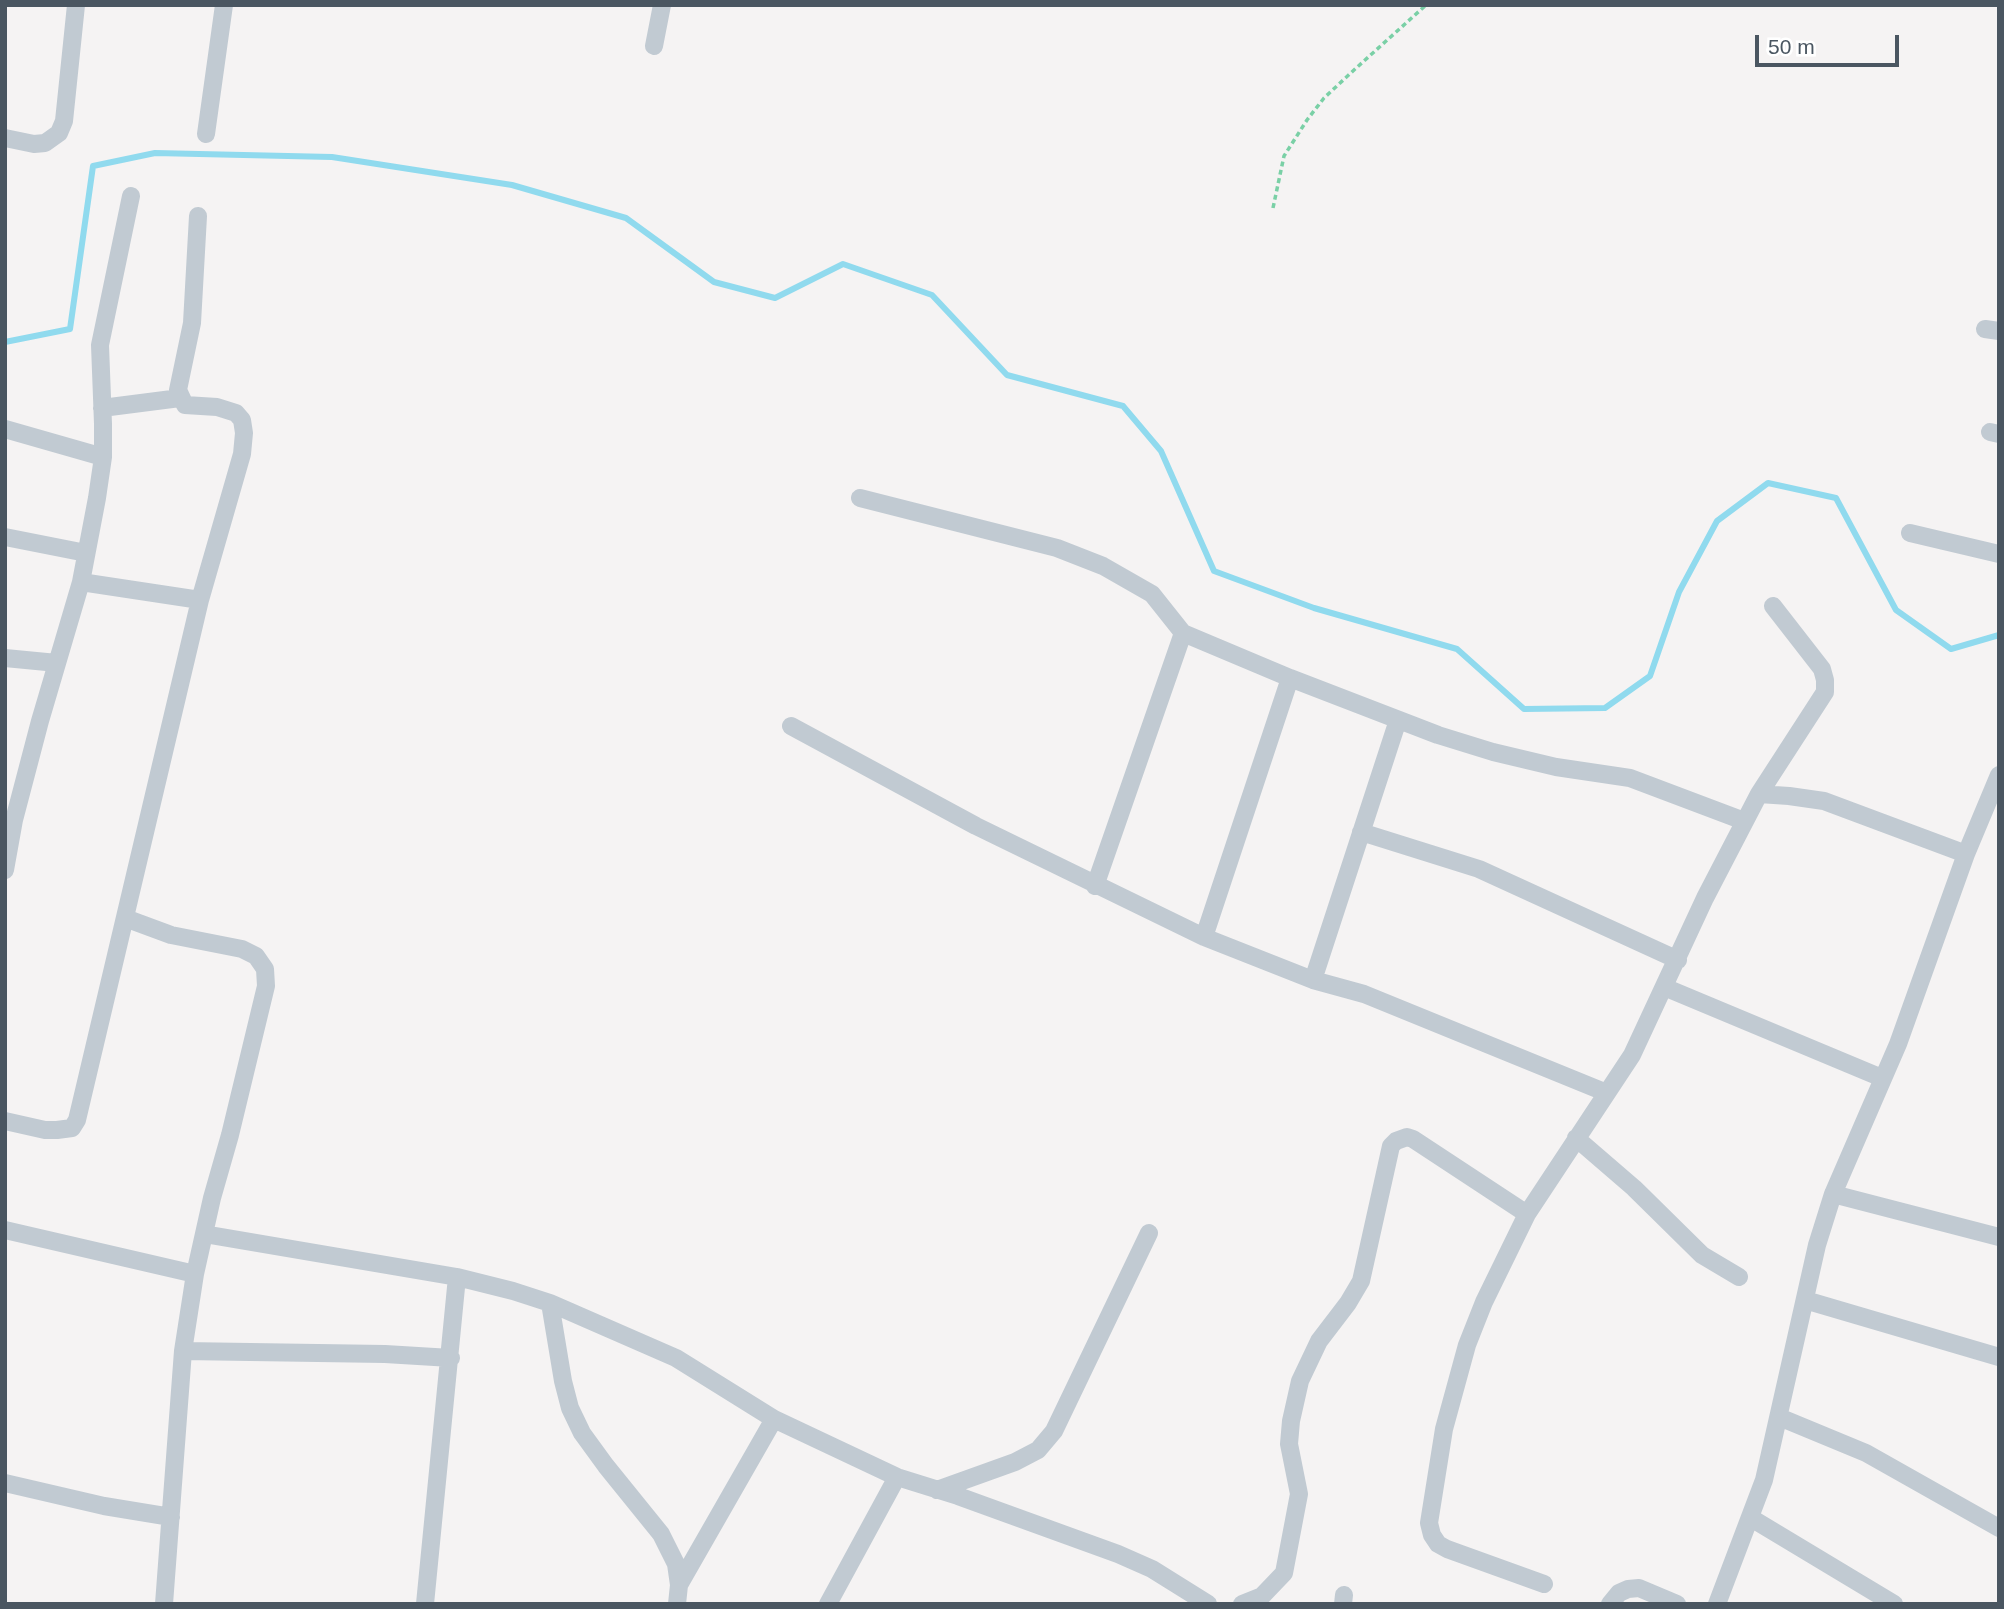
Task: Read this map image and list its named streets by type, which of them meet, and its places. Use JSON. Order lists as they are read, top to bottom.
{
  "scale_bar": "50 m"
}
